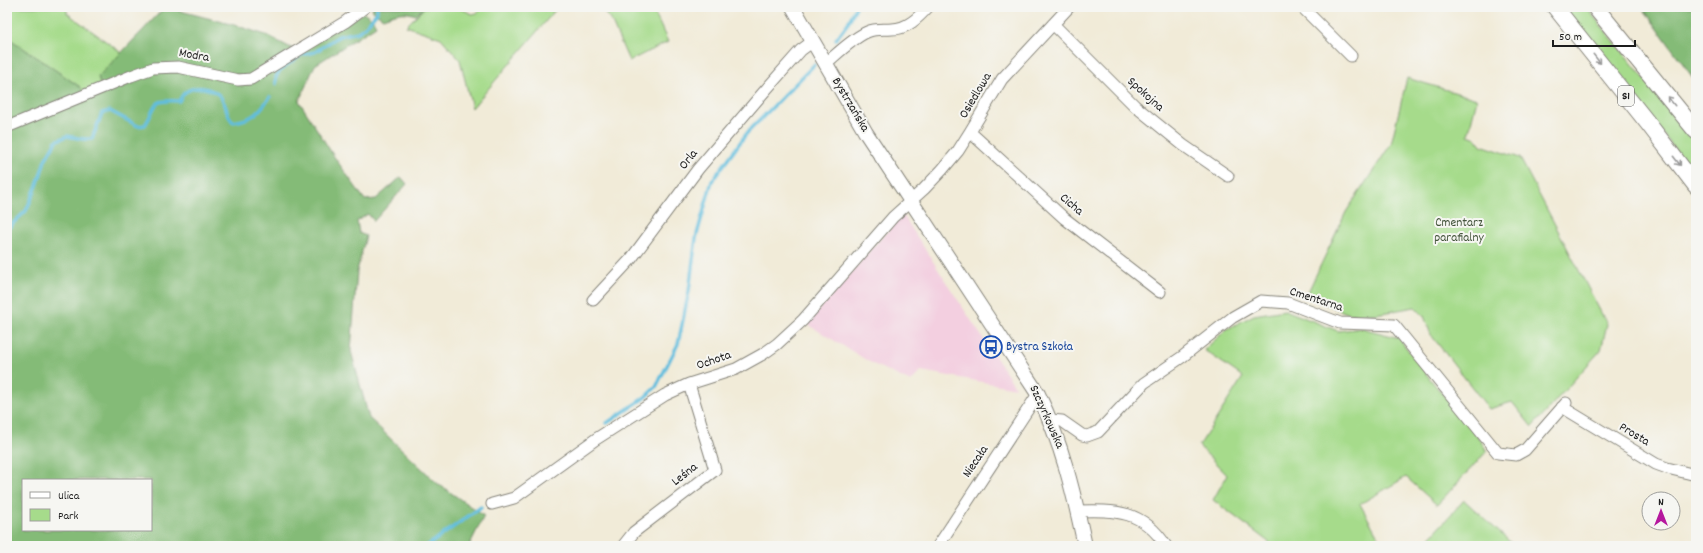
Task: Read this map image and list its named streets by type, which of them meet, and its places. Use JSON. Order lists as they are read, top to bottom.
{
  "streets": {
    "highway": ["S1"],
    "main road": ["Bystrzańska", "Szczyrkowska"],
    "street": [
      "Modra",
      "Spokojna",
      "Osiedlowa",
      "Orla",
      "Cicha",
      "Cmentarna",
      "Ochota",
      "Prosta",
      "Niecała",
      "Leśna"
    ]
  },
  "crossings": [
    ["Spokojna", "Osiedlowa"],
    ["Osiedlowa", "Bystrzańska"],
    ["Osiedlowa", "Cicha"],
    ["Osiedlowa", "Ochota"],
    ["Osiedlowa", "Szczyrkowska"],
    ["Bystrzańska", "Orla"],
    ["Bystrzańska", "Ochota"],
    ["Bystrzańska", "Szczyrkowska"],
    ["Cmentarna", "Szczyrkowska"],
    ["Cmentarna", "Prosta"],
    ["Ochota", "Szczyrkowska"],
    ["Ochota", "Leśna"],
    ["Szczyrkowska", "Niecała"]
  ],
  "parks": ["Cmentarz parafialny"],
  "places": {
    "bus stop": ["Bystra Szkoła"]
  },
  "legend": ["Ulica", "Park"],
  "scale_bar": "50 m",
  "north": "top"
}
